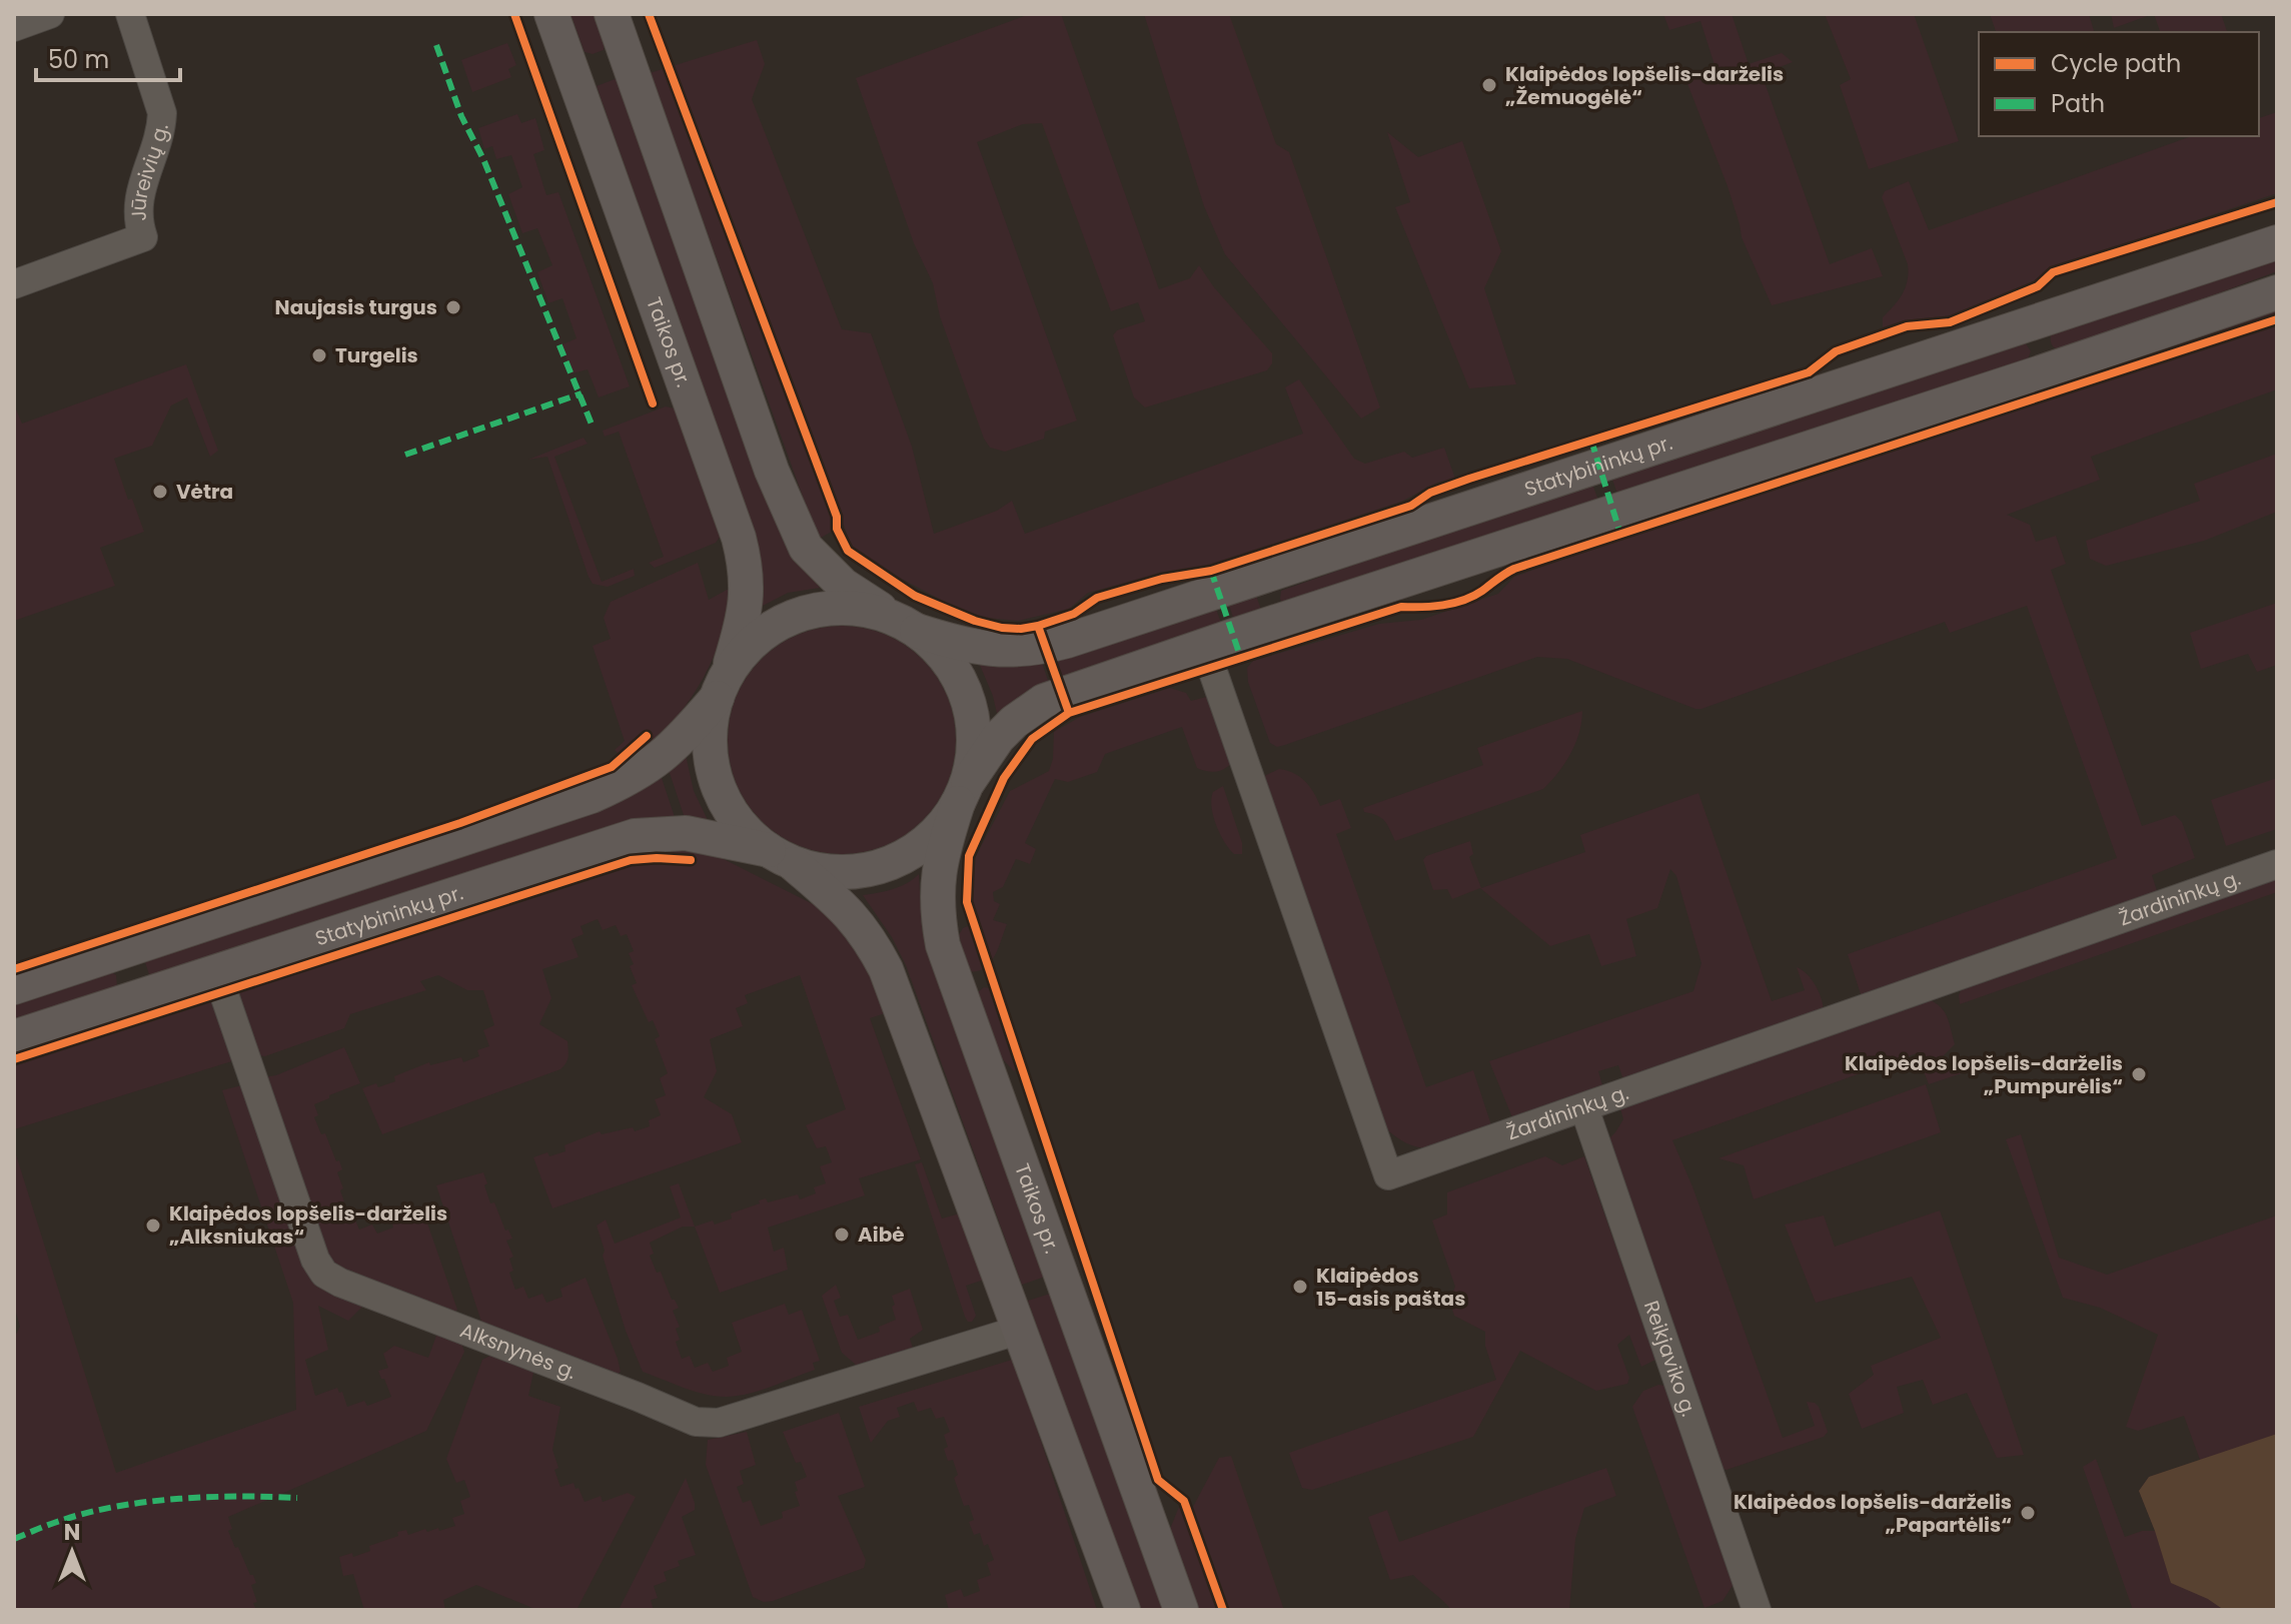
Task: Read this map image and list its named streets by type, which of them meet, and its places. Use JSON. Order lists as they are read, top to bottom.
{
  "streets": {
    "main road": ["Taikos pr.", "Statybininkų pr."],
    "street": [
      "Jūreivių g.",
      "Žardininkų g.",
      "Alksnynės g.",
      "Reikjaviko g."
    ]
  },
  "crossings": [
    ["Taikos pr.", "Statybininkų pr."],
    ["Statybininkų pr.", "Alksnynės g."],
    ["Žardininkų g.", "Reikjaviko g."]
  ],
  "places": [
    "Klaipėdos lopšelis-darželis „Žemuogėlė“",
    "Naujasis turgus",
    "Turgelis",
    "Vėtra",
    "Klaipėdos lopšelis-darželis „Pumpurėlis“",
    "Klaipėdos lopšelis-darželis „Alksniukas“",
    "Aibė",
    "Klaipėdos 15-asis paštas",
    "Klaipėdos lopšelis-darželis „Papartėlis“"
  ],
  "legend": ["Cycle path", "Path"],
  "scale_bar": "50 m",
  "north": "top"
}
